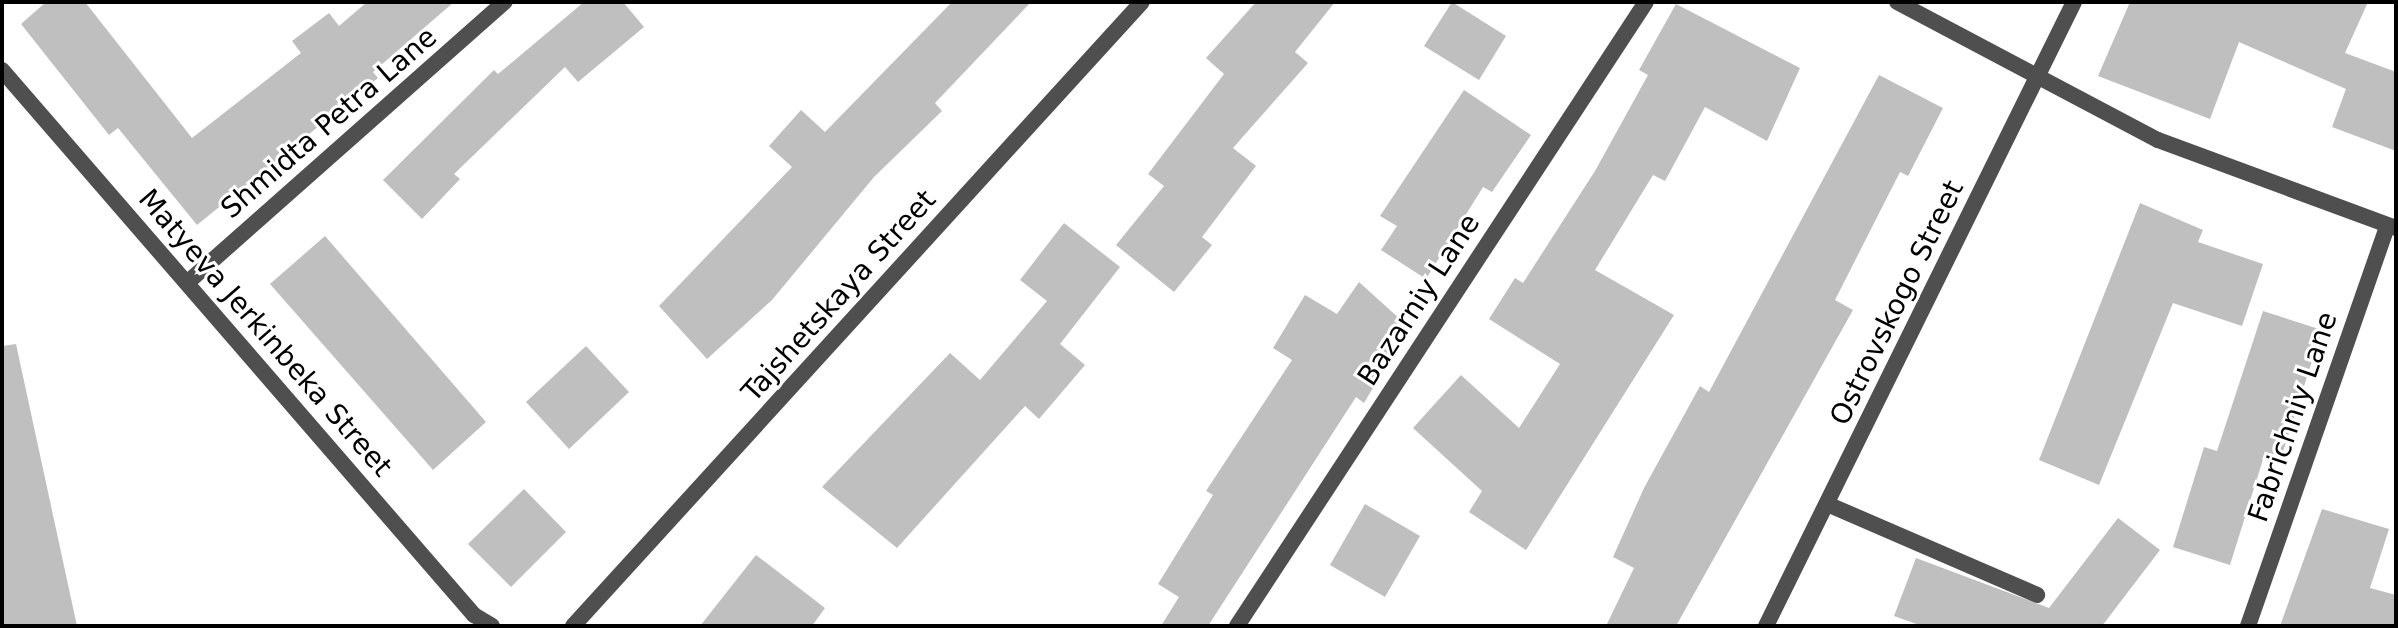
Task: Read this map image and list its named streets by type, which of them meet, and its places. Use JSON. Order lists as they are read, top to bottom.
{
  "streets": {
    "street": [
      "Shmidta Petra Lane",
      "Tajshetskaya Street",
      "Bazarniy Lane",
      "Ostrovskogo Street",
      "Matyeva Jerkinbeka Street",
      "Fabrichniy Lane"
    ]
  },
  "crossings": [
    ["Shmidta Petra Lane", "Matyeva Jerkinbeka Street"]
  ]
}
